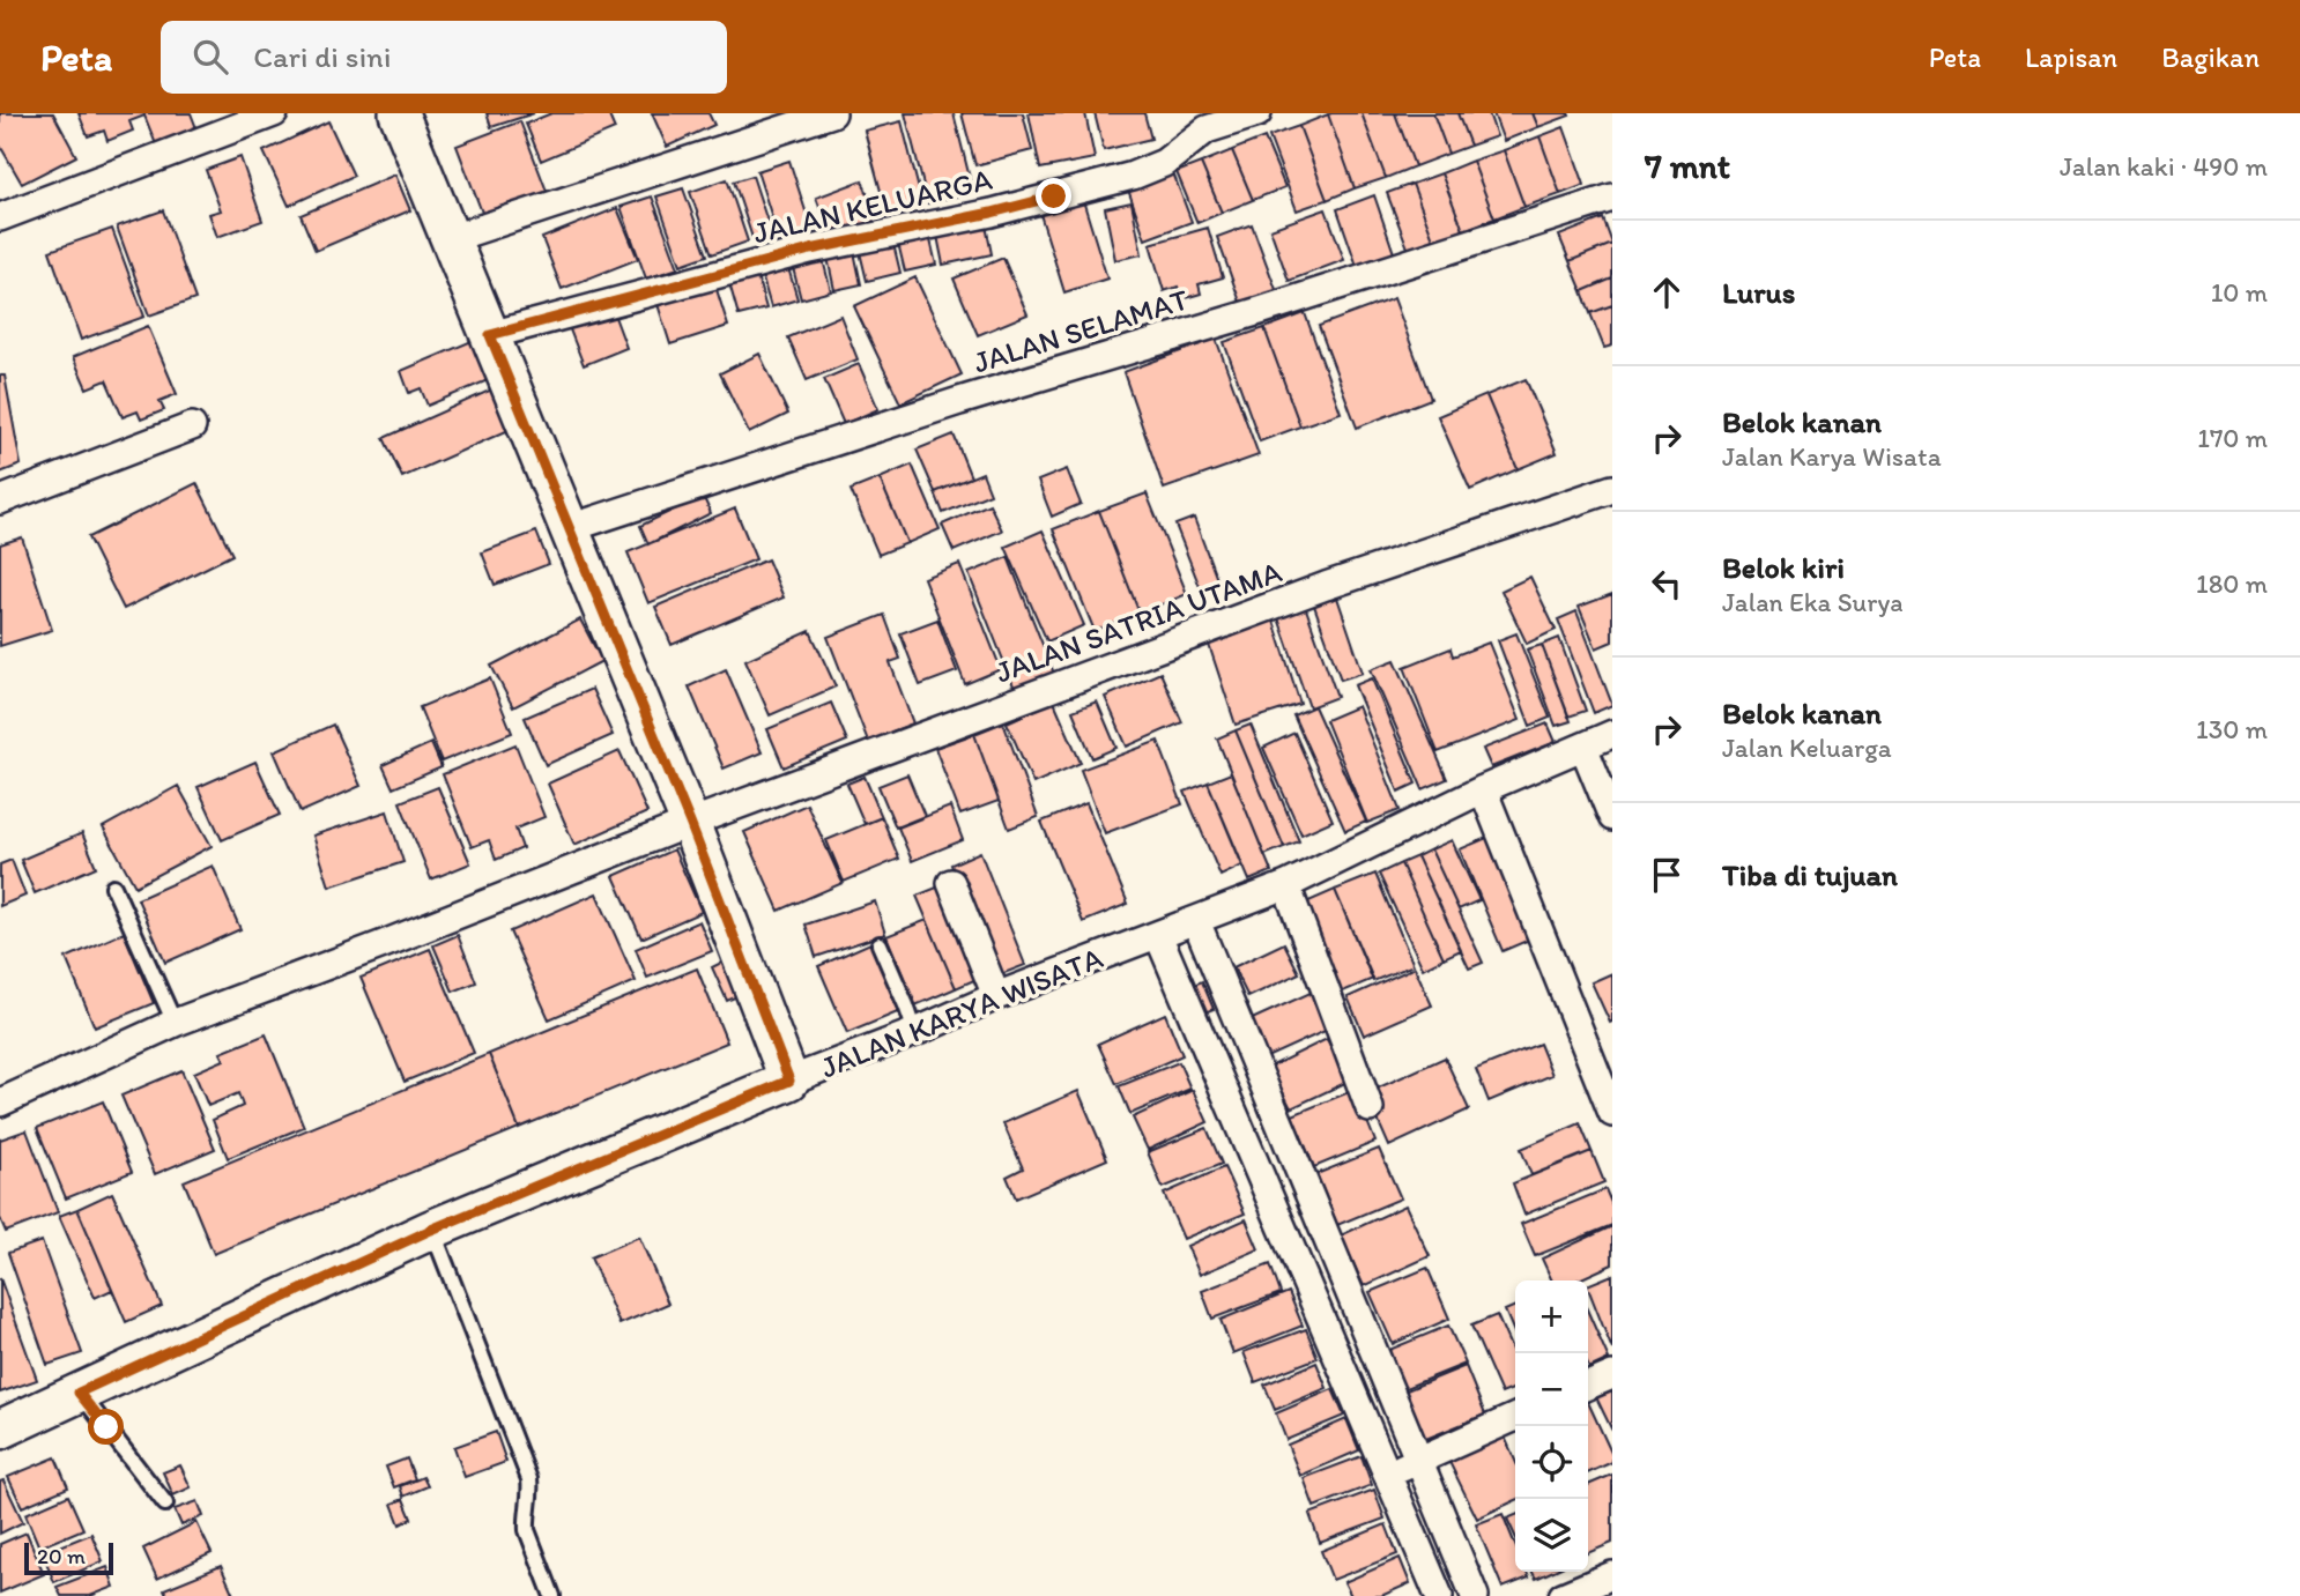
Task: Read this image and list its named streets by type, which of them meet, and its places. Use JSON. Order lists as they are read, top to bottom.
{
  "streets": {
    "street": [
      "JALAN KELUARGA",
      "JALAN SELAMAT",
      "JALAN SATRIA UTAMA",
      "JALAN KARYA WISATA"
    ]
  },
  "scale_bar": "20 m",
  "page": {
    "header": "Peta",
    "search": "Cari di sini",
    "nav": ["Peta", "Lapisan", "Bagikan"],
    "heading": ["7 mnt", "Jalan kaki · 490 m"],
    "list": [
      ["Lurus", "10 m"],
      ["Belok kanan", "Jalan Karya Wisata", "170 m"],
      ["Belok kiri", "Jalan Eka Surya", "180 m"],
      ["Belok kanan", "Jalan Keluarga", "130 m"],
      "Tiba di tujuan"
    ],
    "map_buttons": ["+", "−"],
    "scale": "20 m"
  }
}
